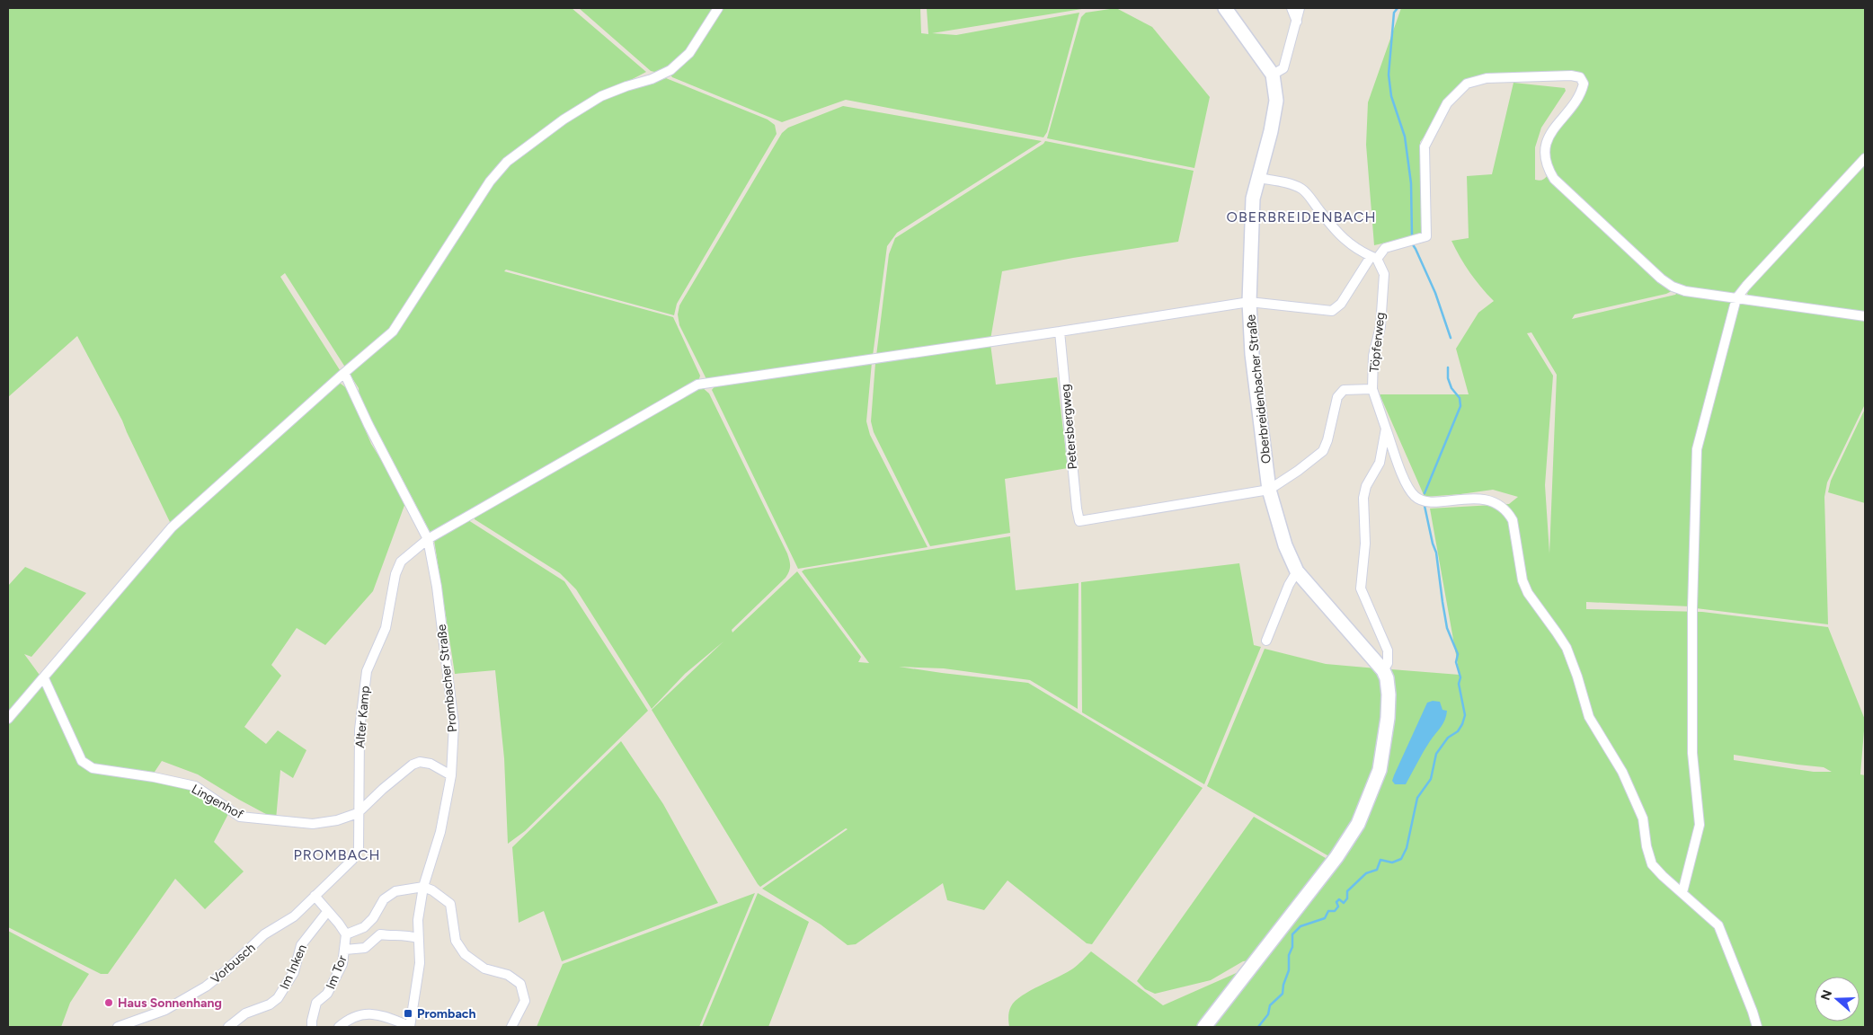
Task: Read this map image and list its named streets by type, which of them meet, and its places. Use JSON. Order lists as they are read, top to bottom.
{
  "streets": {
    "street": [
      "Töpferweg",
      "Oberbreidenbacher Straße",
      "Petersbergweg",
      "Prombacher Straße",
      "Alter Kamp",
      "Lingenhof",
      "Vorbusch",
      "Im Inken",
      "Im Tor"
    ]
  },
  "crossings": [
    ["Töpferweg", "Oberbreidenbacher Straße"],
    ["Oberbreidenbacher Straße", "Petersbergweg"],
    ["Petersbergweg", "Alter Kamp"],
    ["Prombacher Straße", "Alter Kamp"],
    ["Prombacher Straße", "Lingenhof"],
    ["Alter Kamp", "Lingenhof"],
    ["Alter Kamp", "Vorbusch"]
  ],
  "districts": ["OBERBREIDENBACH", "PROMBACH"],
  "places": {
    "other": ["Haus Sonnenhang"],
    "transit": ["Prombach"]
  },
  "north": "left"
}
